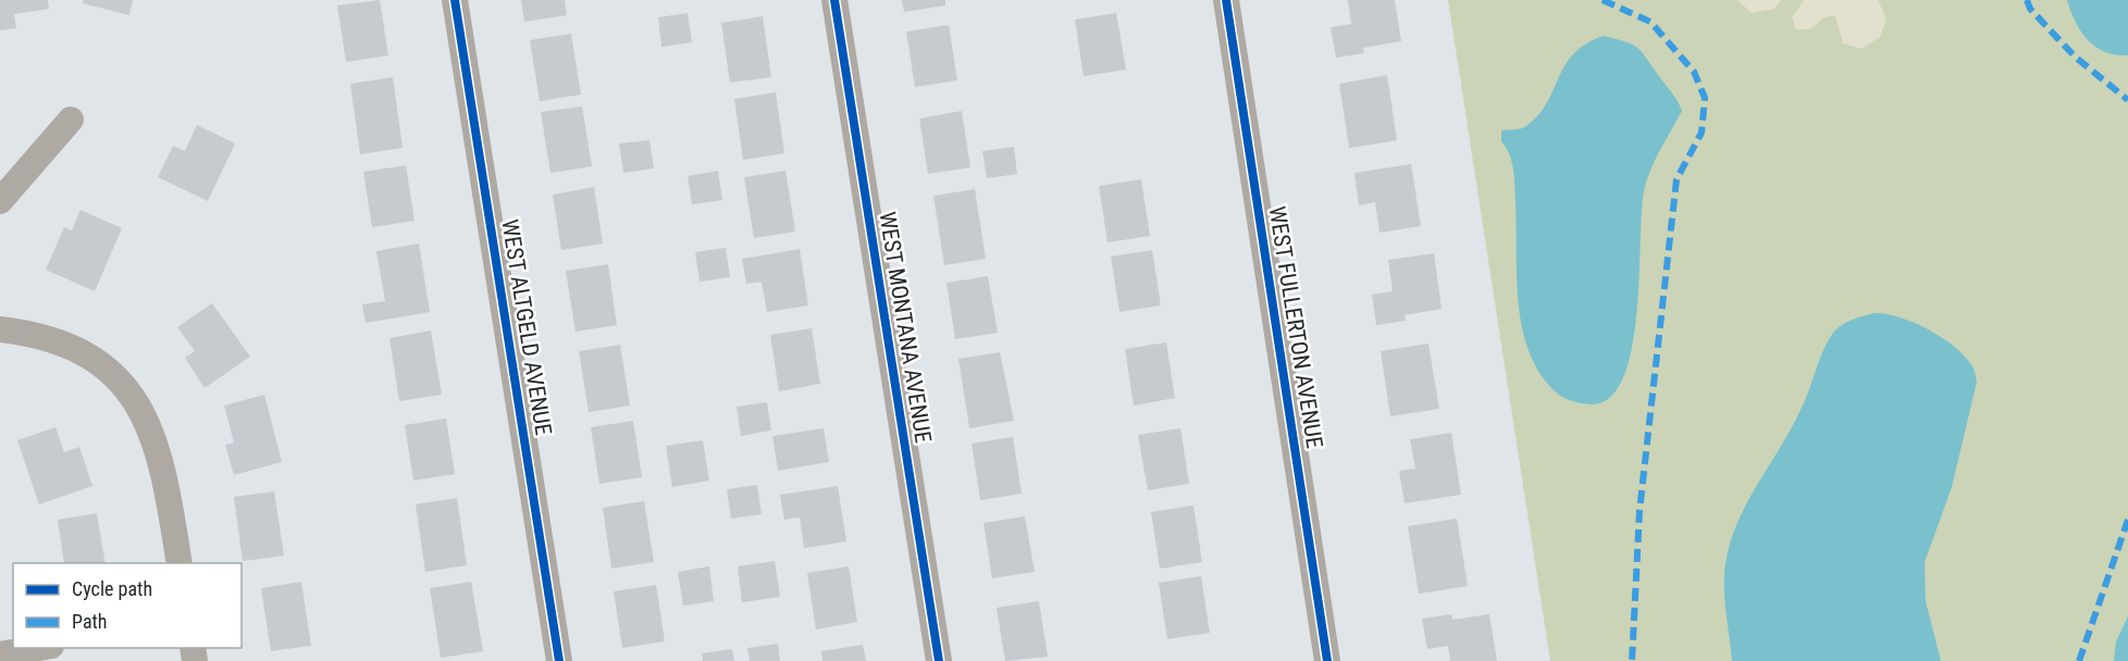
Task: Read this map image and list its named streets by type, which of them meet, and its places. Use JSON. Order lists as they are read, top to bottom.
{
  "streets": {
    "street": ["WEST ALTGELD AVENUE", "WEST MONTANA AVENUE", "WEST FULLERTON AVENUE"]
  },
  "legend": ["Cycle path", "Path"]
}
